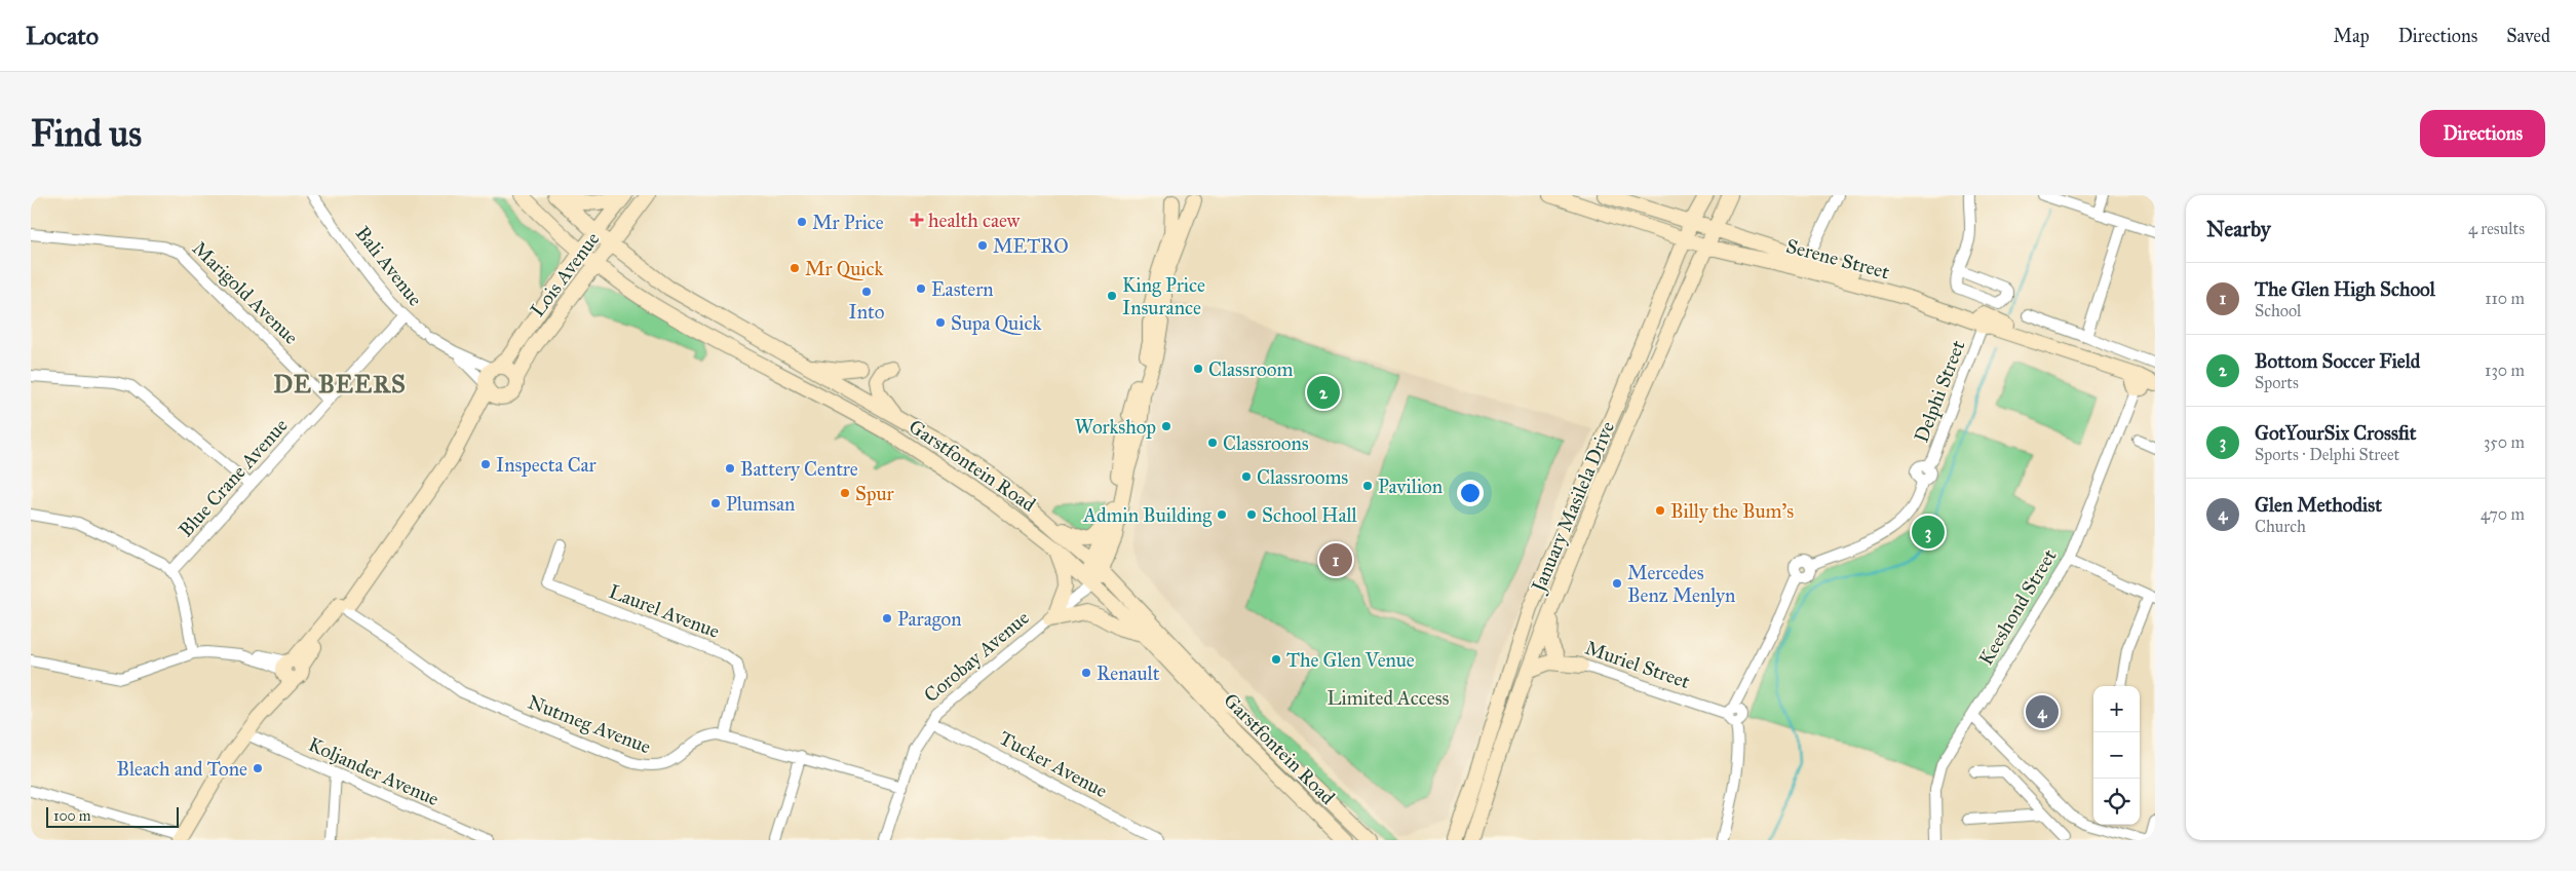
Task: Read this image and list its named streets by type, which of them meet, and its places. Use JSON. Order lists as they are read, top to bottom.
{
  "streets": {
    "main road": [
      "Serene Street",
      "Lois Avenue",
      "Garstfontein Road",
      "January Masilela Drive",
      "Corobay Avenue"
    ],
    "street": [
      "Bali Avenue",
      "Marigold Avenue",
      "Delphi Street",
      "Blue Crane Avenue",
      "Keeshond Street",
      "Laurel Avenue",
      "Muriel Street",
      "Nutmeg Avenue",
      "Tucker Avenue",
      "Koljander Avenue"
    ]
  },
  "crossings": [
    ["Serene Street", "Delphi Street"],
    ["Serene Street", "January Masilela Drive"],
    ["Serene Street", "Keeshond Street"],
    ["Bali Avenue", "Lois Avenue"],
    ["Bali Avenue", "Blue Crane Avenue"],
    ["Lois Avenue", "Garstfontein Road"],
    ["Marigold Avenue", "Blue Crane Avenue"],
    ["Delphi Street", "Muriel Street"],
    ["Garstfontein Road", "Corobay Avenue"],
    ["January Masilela Drive", "Muriel Street"],
    ["Laurel Avenue", "Nutmeg Avenue"],
    ["Corobay Avenue", "Nutmeg Avenue"],
    ["Corobay Avenue", "Tucker Avenue"]
  ],
  "districts": ["DE BEERS"],
  "parks": ["Limited Access"],
  "places": {
    "health": ["health caew"],
    "other": [
      "Mr Price",
      "METRO",
      "Mr Quick",
      "Eastern",
      "Into",
      "King Price Insurance",
      "Supa Quick",
      "Classroom",
      "Workshop",
      "Classroons",
      "Inspecta Car",
      "Battery Centre",
      "Classrooms",
      "Pavilion",
      "Spur",
      "Plumsan",
      "Billy the Bum's",
      "Admin Building",
      "School Hall",
      "Mercedes Benz Menlyn",
      "Paragon",
      "The Glen Venue",
      "Renault",
      "Bleach and Tone"
    ]
  },
  "scale_bar": "100 m",
  "page": {
    "header": "Locato",
    "nav": ["Map", "Directions", "Saved"],
    "buttons": "Directions",
    "title": "Find us",
    "heading": ["Nearby", "4 results"],
    "list": [
      {
        "mark": "1",
        "name": "The Glen High School",
        "note": "School",
        "value": "110 m"
      },
      {
        "mark": "2",
        "name": "Bottom Soccer Field",
        "note": "Sports",
        "value": "130 m"
      },
      {
        "mark": "3",
        "name": "GotYourSix Crossfit",
        "note": "Sports · Delphi Street",
        "value": "350 m"
      },
      {
        "mark": "4",
        "name": "Glen Methodist",
        "note": "Church",
        "value": "470 m"
      }
    ],
    "pins": [
      "2",
      "3",
      "1",
      "4"
    ],
    "map_buttons": ["+", "−"],
    "scale": "100 m"
  }
}
